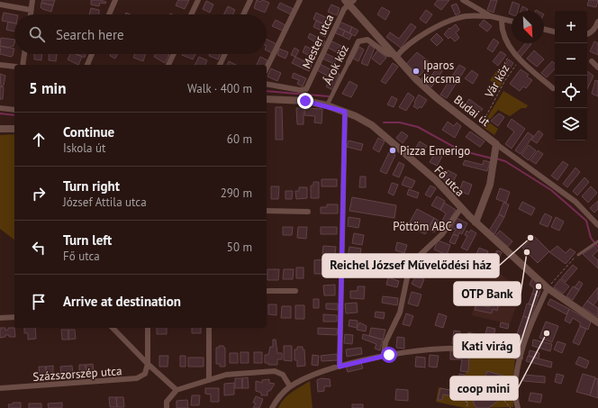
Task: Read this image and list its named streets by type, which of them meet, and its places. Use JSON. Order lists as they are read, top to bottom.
{
  "streets": {
    "street": [
      "Mester utca",
      "Árok köz",
      "Budai út",
      "Fő utca",
      "Százszorszép utca"
    ],
    "path": ["Vár köz"]
  },
  "crossings": [
    ["Mester utca", "Budai út"],
    ["Árok köz", "Budai út"],
    ["Árok köz", "Fő utca"],
    ["Vár köz", "Budai út"]
  ],
  "places": [
    "Iparos kocsma",
    "Pizza Emerigo",
    "Pöttöm ABC",
    "Reichel József Művelődési ház",
    "OTP Bank",
    "Kati virág",
    "coop mini"
  ],
  "north": "bottom right",
  "page": {
    "map_buttons": ["+", "−"],
    "search": "Search here",
    "heading": ["5 min", "Walk · 400 m"],
    "list": [
      ["Continue", "Iskola út", "60 m"],
      ["Turn right", "József Attila utca", "290 m"],
      ["Turn left", "Fő utca", "50 m"],
      "Arrive at destination"
    ]
  }
}
